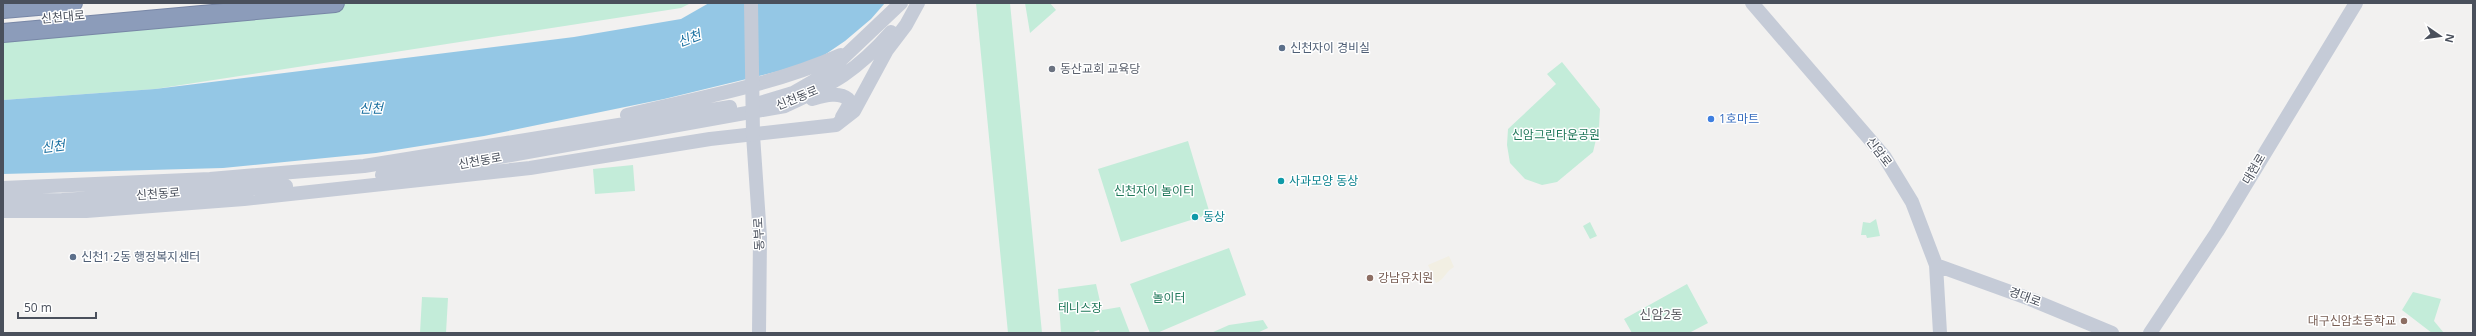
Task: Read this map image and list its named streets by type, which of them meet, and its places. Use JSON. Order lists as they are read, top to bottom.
{
  "streets": {
    "highway": ["신천대로"],
    "main road": [
      "신천동로",
      "신암로",
      "대현로",
      "동부로",
      "경대로"
    ]
  },
  "crossings": [
    ["신천동로", "동부로"],
    ["신암로", "경대로"]
  ],
  "districts": ["신암2동"],
  "water": ["신천"],
  "parks": [
    "신암그린타운공원",
    "신천자이 놀이터",
    "놀이터",
    "테니스장"
  ],
  "places": [
    "신천자이 경비실",
    "동산교회 교육당",
    "1호마트",
    "사과모양 동상",
    "동상",
    "신천1·2동 행정복지센터",
    "강남유치원",
    "대구신암초등학교"
  ],
  "scale_bar": "50 m",
  "north": "right"
}
